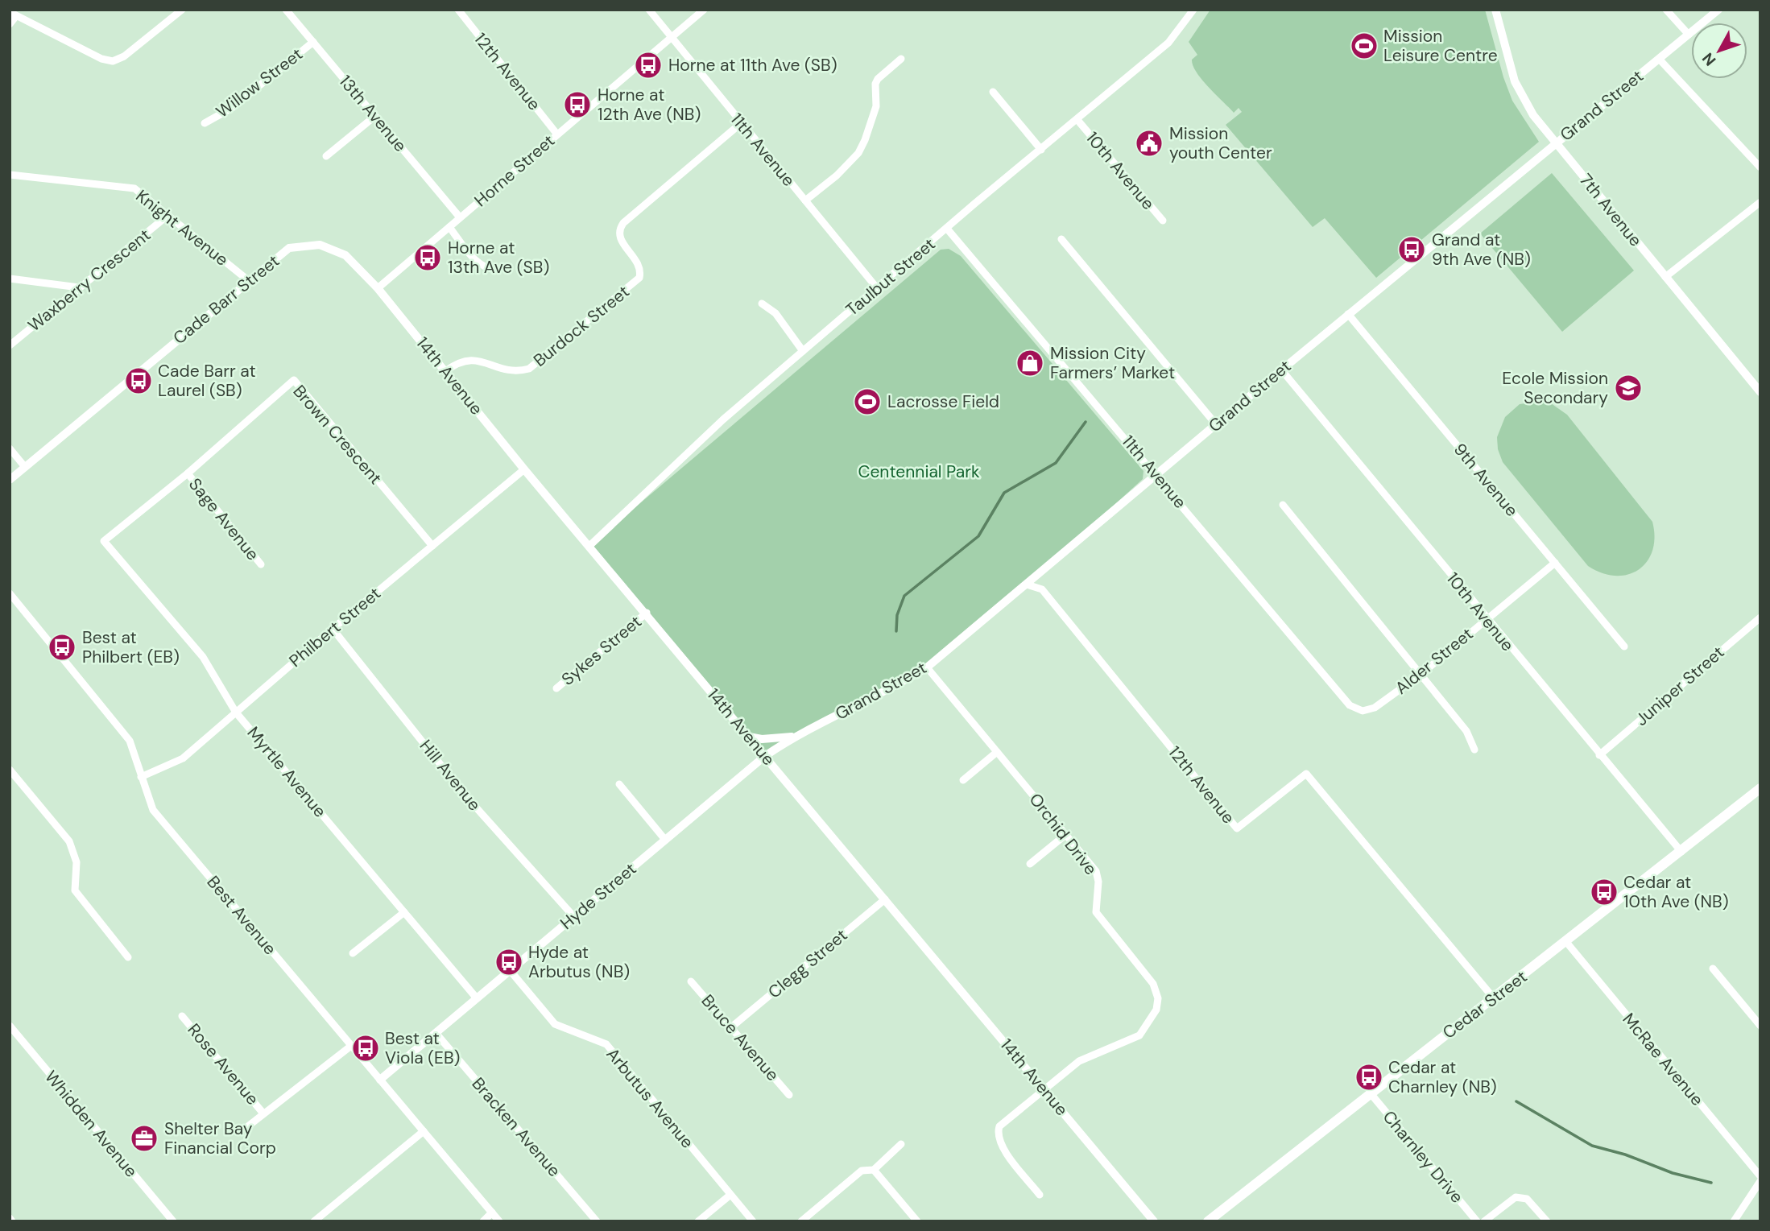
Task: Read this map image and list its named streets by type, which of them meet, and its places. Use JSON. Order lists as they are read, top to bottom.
{
  "streets": {
    "main road": ["Cedar Street"],
    "street": [
      "12th Avenue",
      "Willow Street",
      "Grand Street",
      "13th Avenue",
      "11th Avenue",
      "Horne Street",
      "10th Avenue",
      "7th Avenue",
      "Knight Avenue",
      "Taulbut Street",
      "Waxberry Crescent",
      "Cade Barr Street",
      "Burdock Street",
      "14th Avenue",
      "Brown Crescent",
      "9th Avenue",
      "Sage Avenue",
      "Philbert Street",
      "Sykes Street",
      "Alder Street",
      "Juniper Street",
      "Myrtle Avenue",
      "Hill Avenue",
      "Orchid Drive",
      "Hyde Street",
      "Best Avenue",
      "Clegg Street",
      "Bruce Avenue",
      "McRae Avenue",
      "Rose Avenue",
      "Arbutus Avenue",
      "Whidden Avenue",
      "Bracken Avenue",
      "Charnley Drive"
    ]
  },
  "crossings": [
    ["12th Avenue", "Grand Street"],
    ["12th Avenue", "Horne Street"],
    ["12th Avenue", "Cedar Street"],
    ["Willow Street", "13th Avenue"],
    ["Grand Street", "11th Avenue"],
    ["Grand Street", "10th Avenue"],
    ["Grand Street", "7th Avenue"],
    ["Grand Street", "14th Avenue"],
    ["Grand Street", "9th Avenue"],
    ["Grand Street", "Orchid Drive"],
    ["Grand Street", "Hyde Street"],
    ["13th Avenue", "Horne Street"],
    ["11th Avenue", "Horne Street"],
    ["11th Avenue", "Taulbut Street"],
    ["11th Avenue", "Burdock Street"],
    ["11th Avenue", "Alder Street"],
    ["Horne Street", "14th Avenue"],
    ["10th Avenue", "Taulbut Street"],
    ["10th Avenue", "Alder Street"],
    ["10th Avenue", "Juniper Street"],
    ["10th Avenue", "Cedar Street"],
    ["Knight Avenue", "Waxberry Crescent"],
    ["Knight Avenue", "Cade Barr Street"],
    ["Taulbut Street", "14th Avenue"],
    ["Cade Barr Street", "14th Avenue"],
    ["Burdock Street", "14th Avenue"],
    ["14th Avenue", "Philbert Street"],
    ["14th Avenue", "Sykes Street"],
    ["14th Avenue", "Orchid Drive"],
    ["14th Avenue", "Hyde Street"],
    ["14th Avenue", "Clegg Street"],
    ["Brown Crescent", "Sage Avenue"],
    ["Brown Crescent", "Philbert Street"],
    ["Brown Crescent", "Myrtle Avenue"],
    ["9th Avenue", "Alder Street"],
    ["Philbert Street", "Myrtle Avenue"],
    ["Philbert Street", "Hill Avenue"],
    ["Philbert Street", "Best Avenue"],
    ["Myrtle Avenue", "Hyde Street"],
    ["Hill Avenue", "Hyde Street"],
    ["Hyde Street", "Best Avenue"],
    ["Hyde Street", "Arbutus Avenue"],
    ["Hyde Street", "Bracken Avenue"],
    ["Clegg Street", "Bruce Avenue"],
    ["Cedar Street", "McRae Avenue"],
    ["Cedar Street", "Charnley Drive"]
  ],
  "parks": ["Centennial Park"],
  "places": {
    "sports": ["Mission Leisure Centre", "Lacrosse Field"],
    "bus stop": [
      "Horne at 11th Ave (SB)",
      "Horne at 12th Ave (NB)",
      "Grand at 9th Ave (NB)",
      "Horne at 13th Ave (SB)",
      "Cade Barr at Laurel (SB)",
      "Best at Philbert (EB)",
      "Cedar at 10th Ave (NB)",
      "Hyde at Arbutus (NB)",
      "Best at Viola (EB)",
      "Cedar at Charnley (NB)"
    ],
    "public building": ["Mission youth Center"],
    "shop": ["Mission City Farmers’ Market"],
    "school or university": ["Ecole Mission Secondary"],
    "office": ["Shelter Bay Financial Corp"]
  },
  "north": "bottom left"
}
